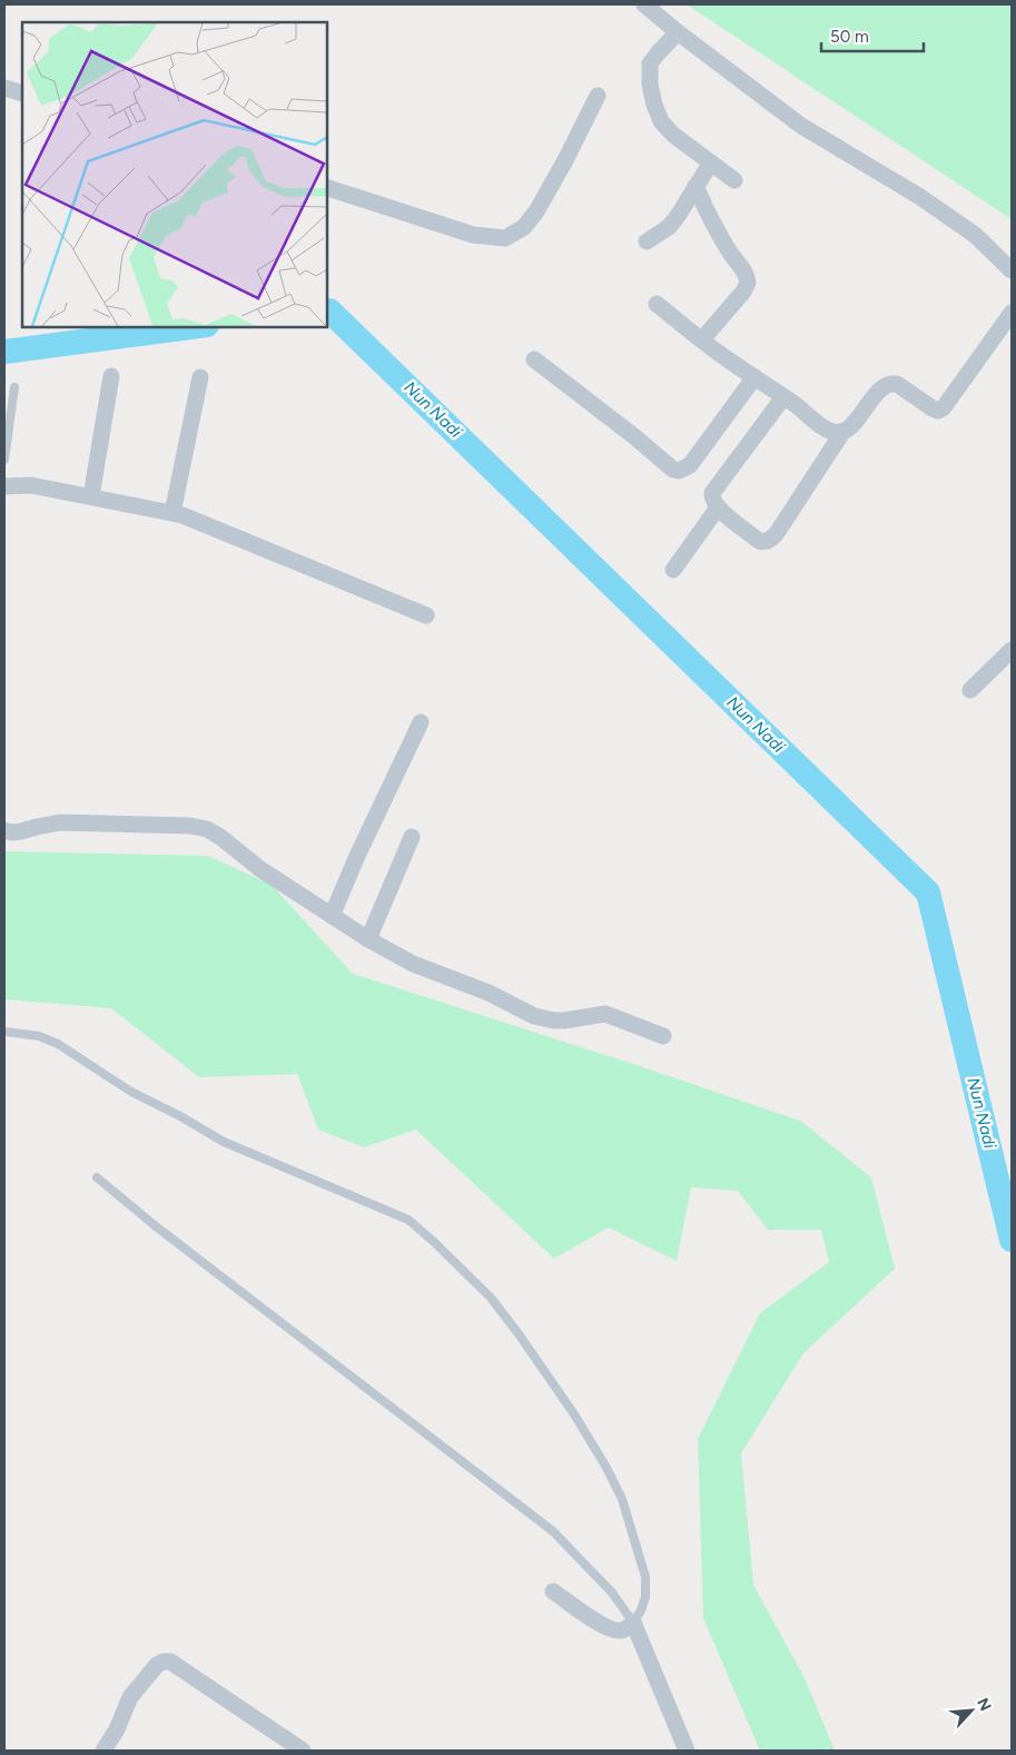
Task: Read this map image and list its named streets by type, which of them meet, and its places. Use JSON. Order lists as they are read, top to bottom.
{
  "water": ["Nun Nadi"],
  "scale_bar": "50 m",
  "north": "top right"
}
